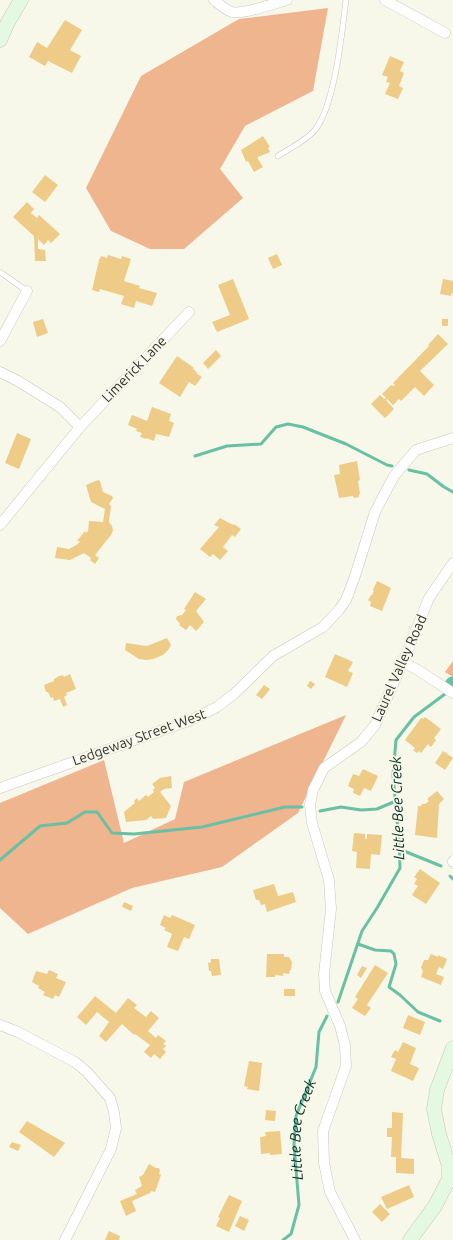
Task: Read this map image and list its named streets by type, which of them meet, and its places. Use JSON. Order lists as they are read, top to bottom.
{
  "streets": {
    "street": ["Limerick Lane", "Laurel Valley Road", "Ledgeway Street West"]
  },
  "water": ["Little Bee Creek"]
}
